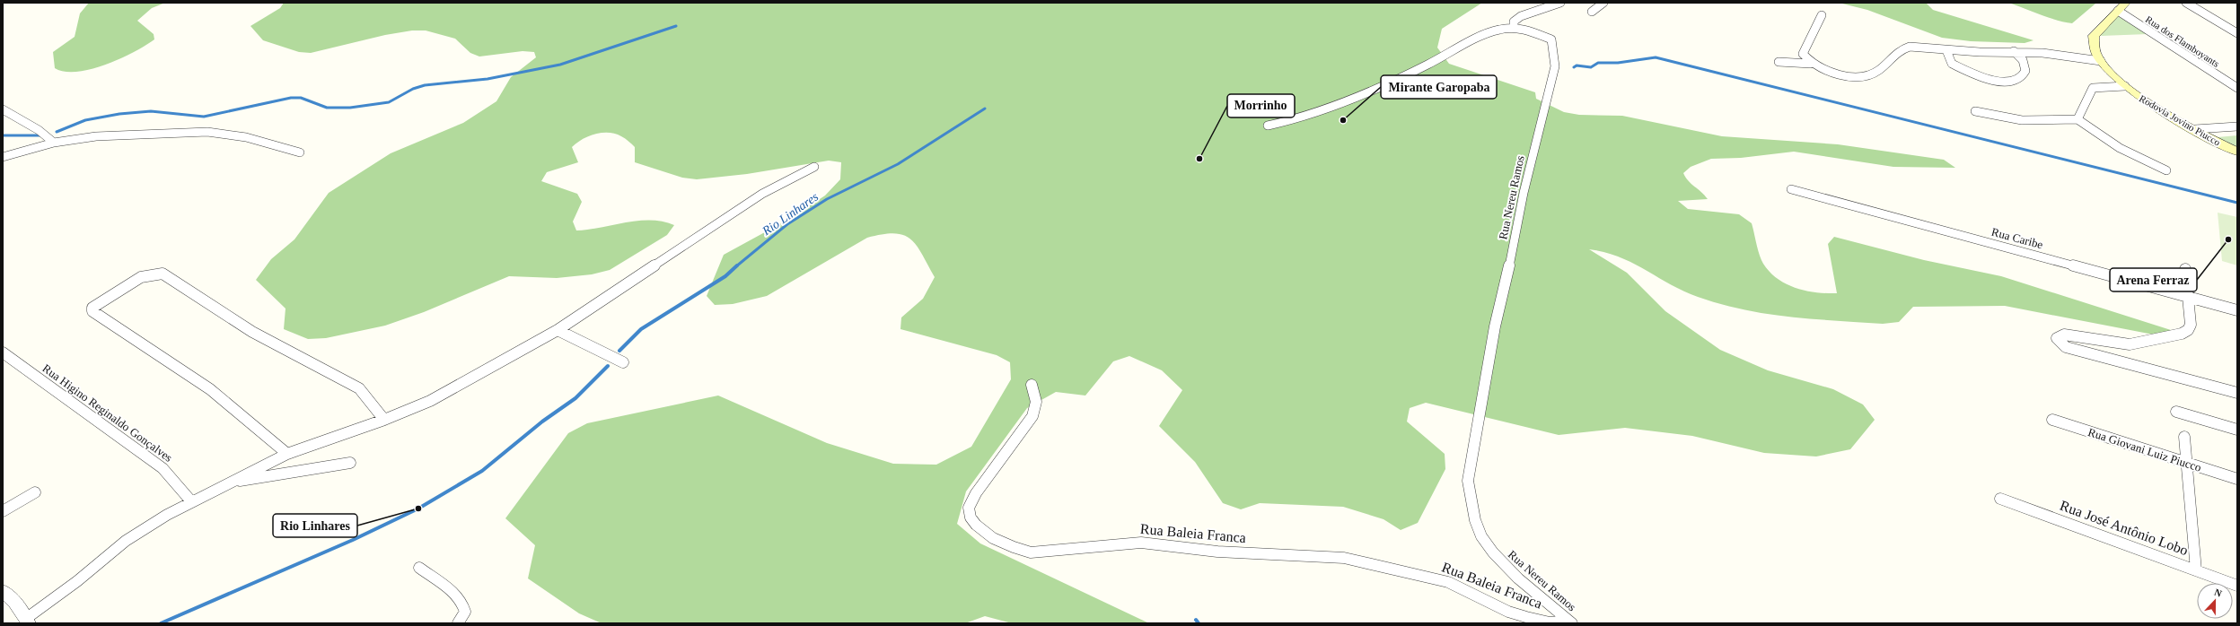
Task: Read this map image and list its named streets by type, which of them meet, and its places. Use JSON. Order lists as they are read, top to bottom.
{
  "streets": {
    "main road": ["Rodovia Jovino Piucco"],
    "street": [
      "Rua dos Flamboyants",
      "Rua Nereu Ramos",
      "Rua Caribe",
      "Rua Higino Reginaldo Gonçalves",
      "Rua Giovani Luiz Piucco",
      "Rua José Antônio Lobo",
      "Rua Baleia Franca"
    ]
  },
  "crossings": [
    ["Rua dos Flamboyants", "Rodovia Jovino Piucco"],
    ["Rua Nereu Ramos", "Rua Baleia Franca"]
  ],
  "water": ["Rio Linhares"],
  "places": [
    "Mirante Garopaba",
    "Morrinho",
    "Arena Ferraz",
    "Rio Linhares"
  ],
  "north": "top"
}
